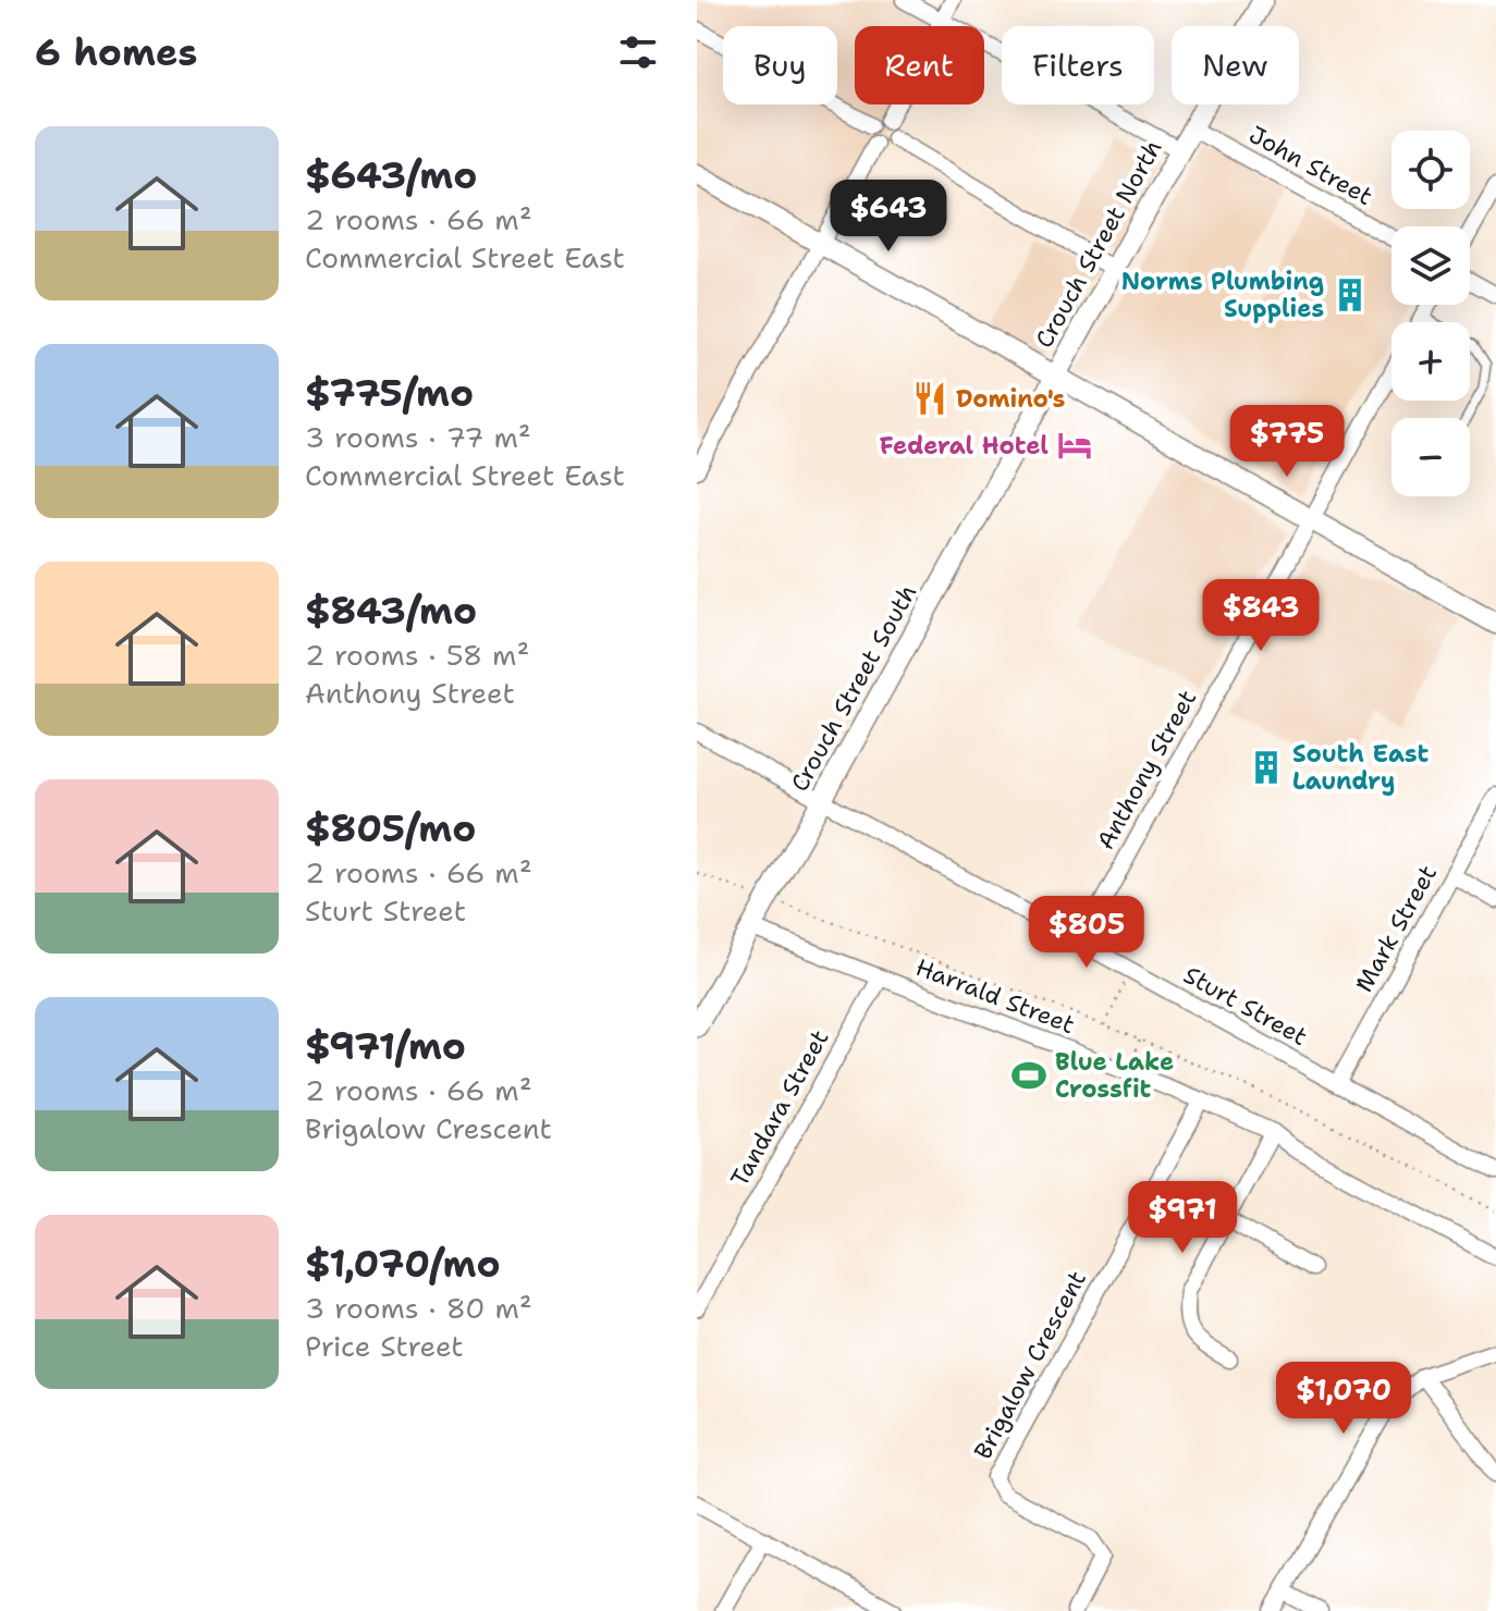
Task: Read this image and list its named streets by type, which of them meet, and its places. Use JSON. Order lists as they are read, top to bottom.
{
  "streets": {
    "street": [
      "John Street",
      "Crouch Street North",
      "Crouch Street South",
      "Anthony Street",
      "Mark Street",
      "Harrald Street",
      "Sturt Street",
      "Tandara Street",
      "Brigalow Crescent"
    ]
  },
  "crossings": [
    ["John Street", "Crouch Street North"],
    ["Crouch Street North", "Crouch Street South"],
    ["Crouch Street South", "Harrald Street"],
    ["Crouch Street South", "Sturt Street"],
    ["Anthony Street", "Sturt Street"],
    ["Mark Street", "Sturt Street"],
    ["Harrald Street", "Tandara Street"],
    ["Harrald Street", "Brigalow Crescent"]
  ],
  "places": {
    "building": ["Norms Plumbing Supplies", "South East Laundry"],
    "restaurant": ["Domino's"],
    "hotel": ["Federal Hotel"],
    "sports": ["Blue Lake Crossfit"]
  },
  "page": {
    "heading": "6 homes",
    "chip": [
      "Buy",
      "Rent",
      "Filters",
      "New"
    ],
    "list": [
      {
        "name": "$643/mo",
        "note": "2 rooms · 66 m² · Commercial Street East"
      },
      {
        "name": "$775/mo",
        "note": "3 rooms · 77 m² · Commercial Street East"
      },
      {
        "name": "$843/mo",
        "note": "2 rooms · 58 m² · Anthony Street"
      },
      {
        "name": "$805/mo",
        "note": "2 rooms · 66 m² · Sturt Street"
      },
      {
        "name": "$971/mo",
        "note": "2 rooms · 66 m² · Brigalow Crescent"
      },
      {
        "name": "$1,070/mo",
        "note": "3 rooms · 80 m² · Price Street"
      }
    ],
    "map_buttons": ["+", "−"],
    "price": [
      "$643",
      "$775",
      "$843",
      "$805",
      "$971",
      "$1,070"
    ]
  }
}
